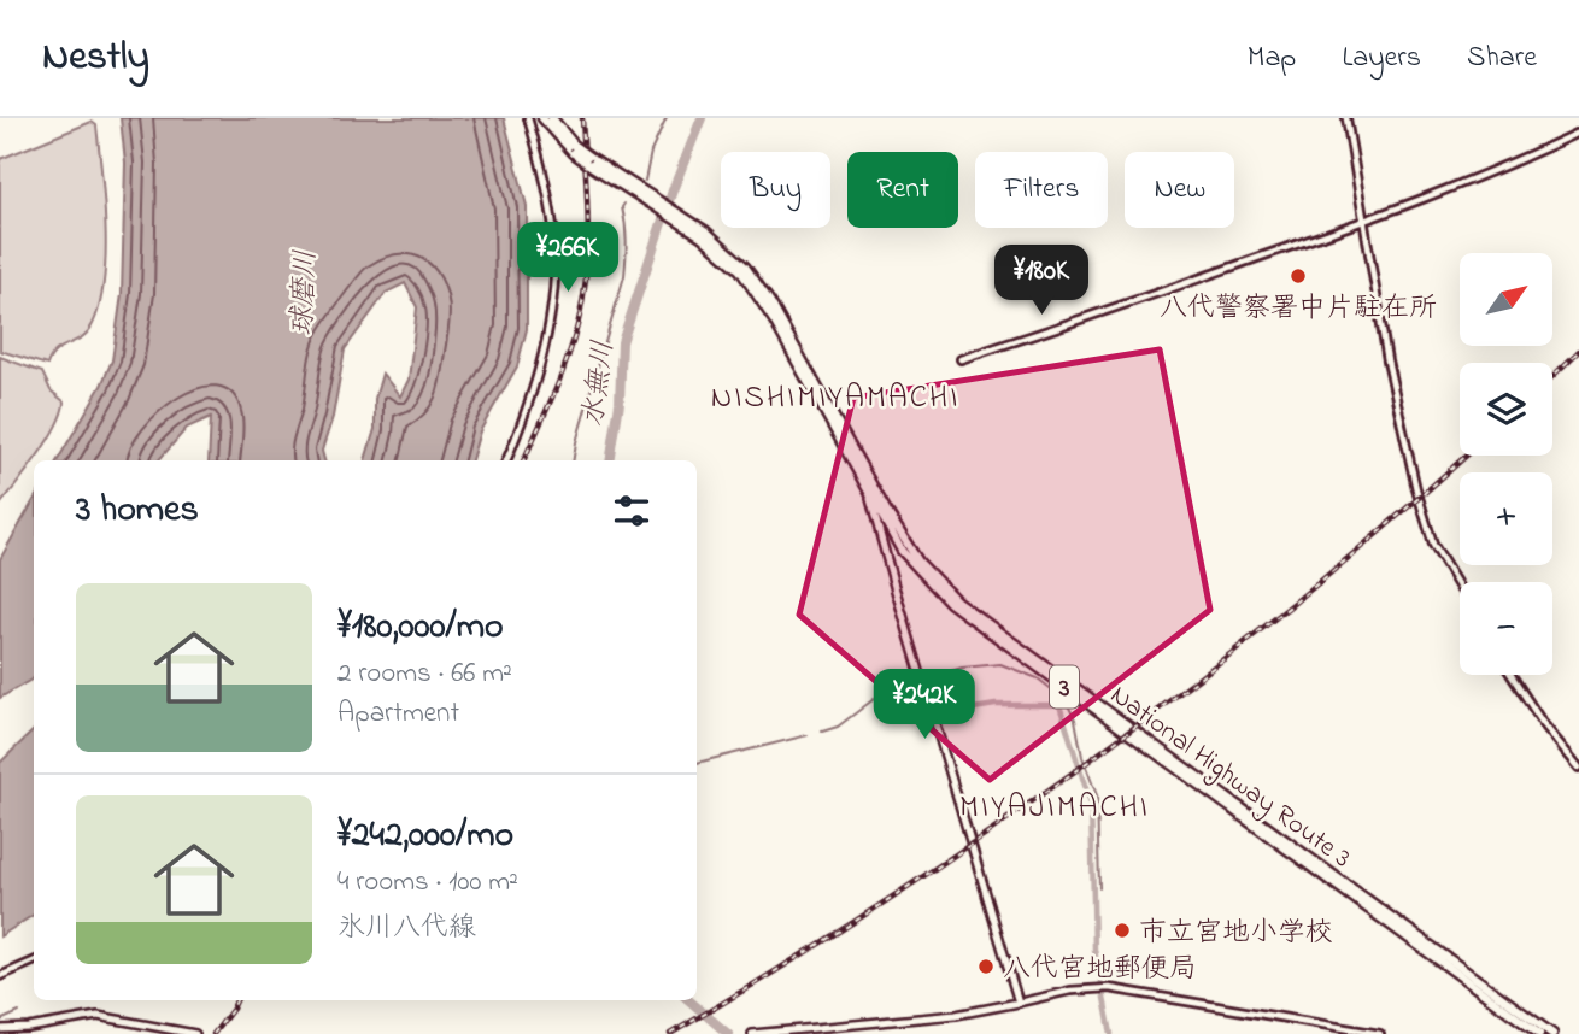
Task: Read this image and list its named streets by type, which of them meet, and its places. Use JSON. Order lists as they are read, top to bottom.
{
  "streets": {
    "highway": ["3", "National Highway Route 3"]
  },
  "districts": ["NISHIMIYAMACHI", "MIYAJIMACHI"],
  "water": ["球磨川", "水無川"],
  "places": ["八代警察署中片駐在所", "市立宮地小学校", "八代宮地郵便局"],
  "north": "top right",
  "page": {
    "header": "Nestly",
    "nav": ["Map", "Layers", "Share"],
    "chip": [
      "Buy",
      "Rent",
      "Filters",
      "New"
    ],
    "price": ["¥266K", "¥180K", "¥242K"],
    "map_buttons": ["+", "−"],
    "heading": "3 homes",
    "list": [
      {
        "name": "¥180,000/mo",
        "note": "2 rooms · 66 m² · Apartment"
      },
      {
        "name": "¥242,000/mo",
        "note": "4 rooms · 100 m² · 氷川八代線"
      }
    ]
  }
}
